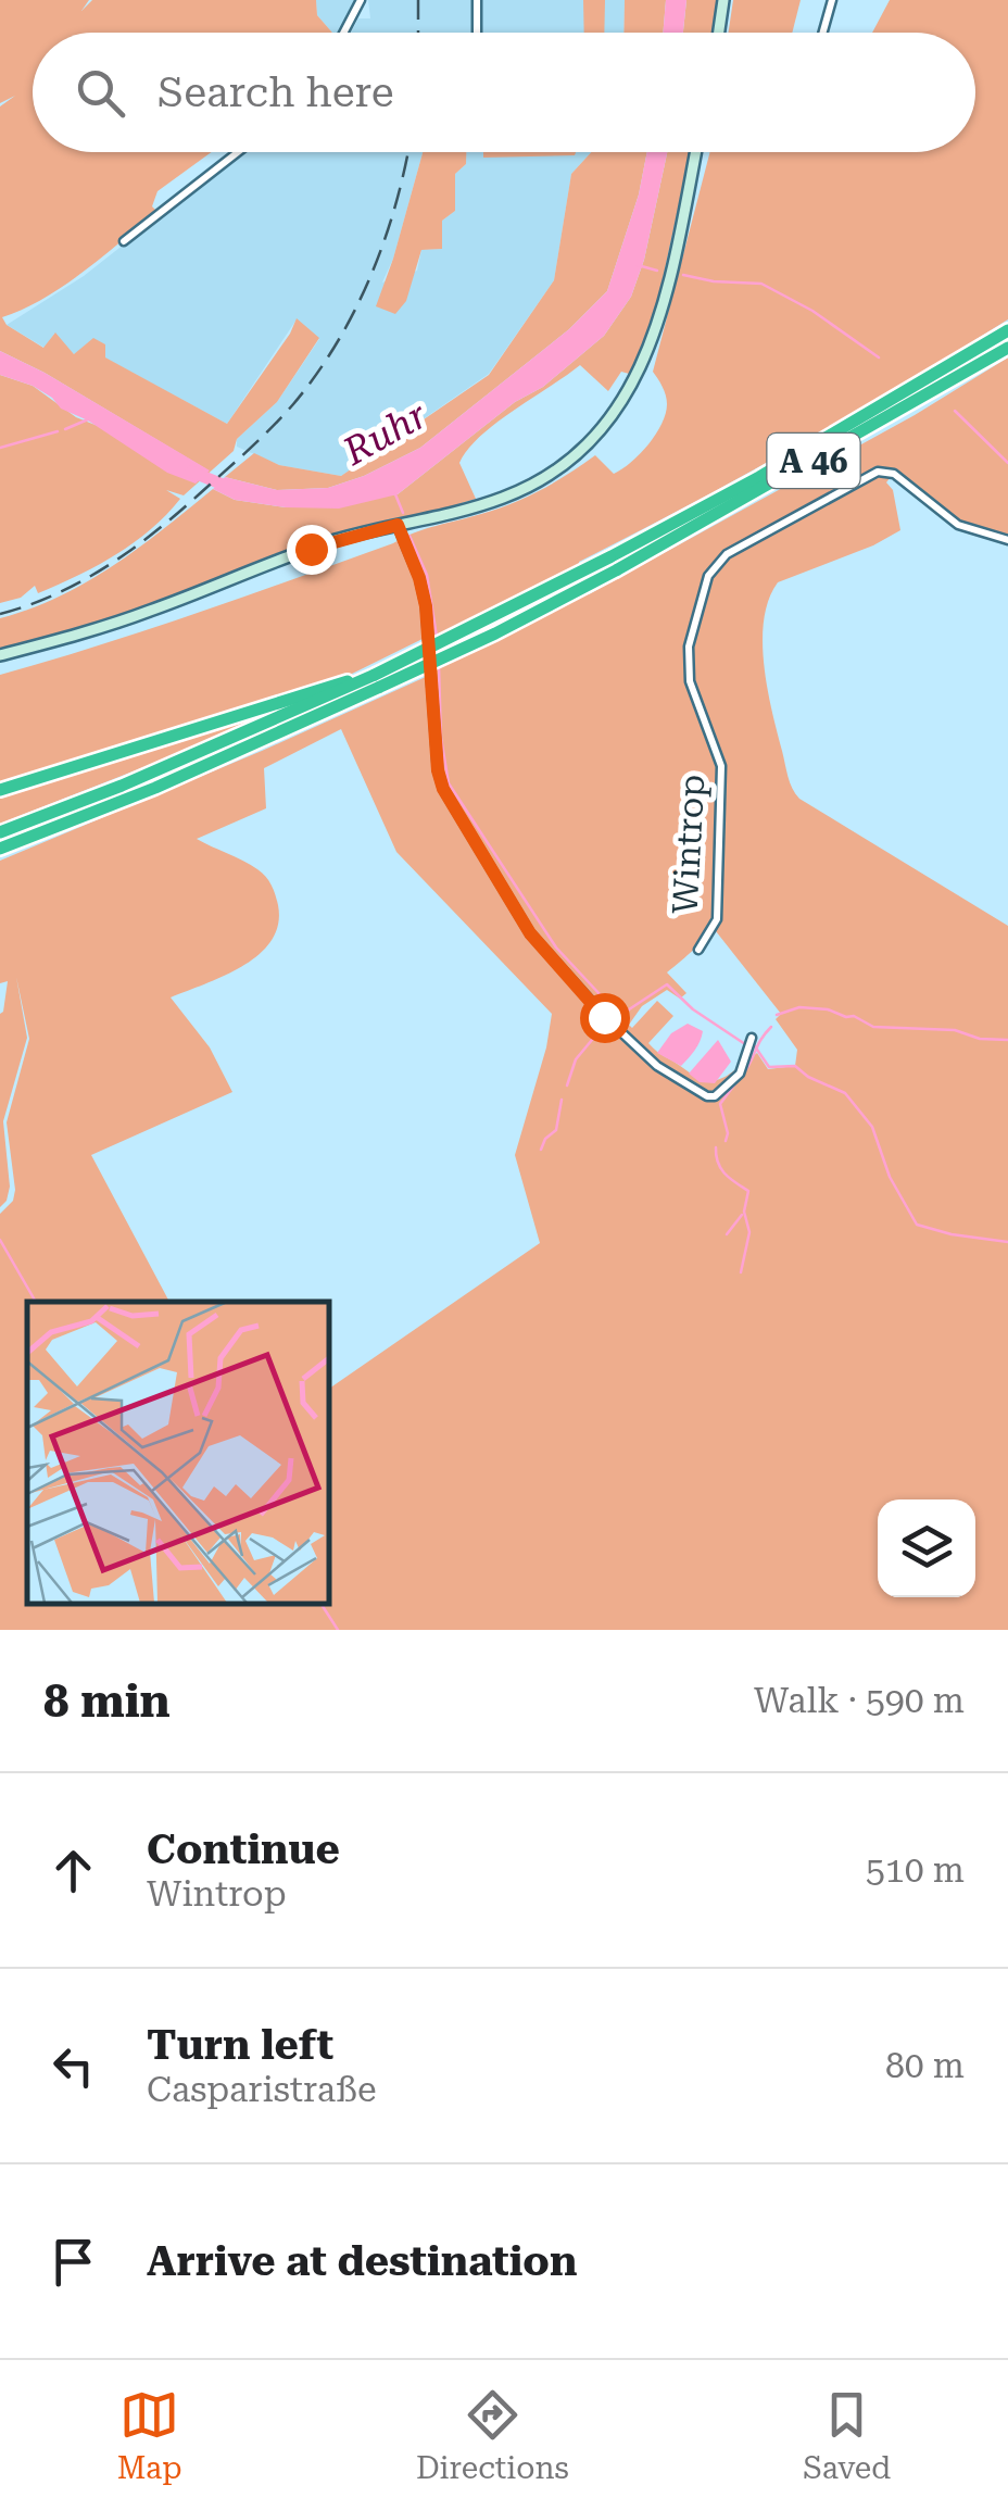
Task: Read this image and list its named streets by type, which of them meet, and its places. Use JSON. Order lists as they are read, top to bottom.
{
  "streets": {
    "highway": ["A 46"],
    "street": ["Wintrop"]
  },
  "water": ["Ruhr"],
  "page": {
    "search": "Search here",
    "heading": ["8 min", "Walk · 590 m"],
    "list": [
      ["Continue", "Wintrop", "510 m"],
      ["Turn left", "Casparistraße", "80 m"],
      "Arrive at destination"
    ],
    "nav": ["Map", "Directions", "Saved"]
  }
}
